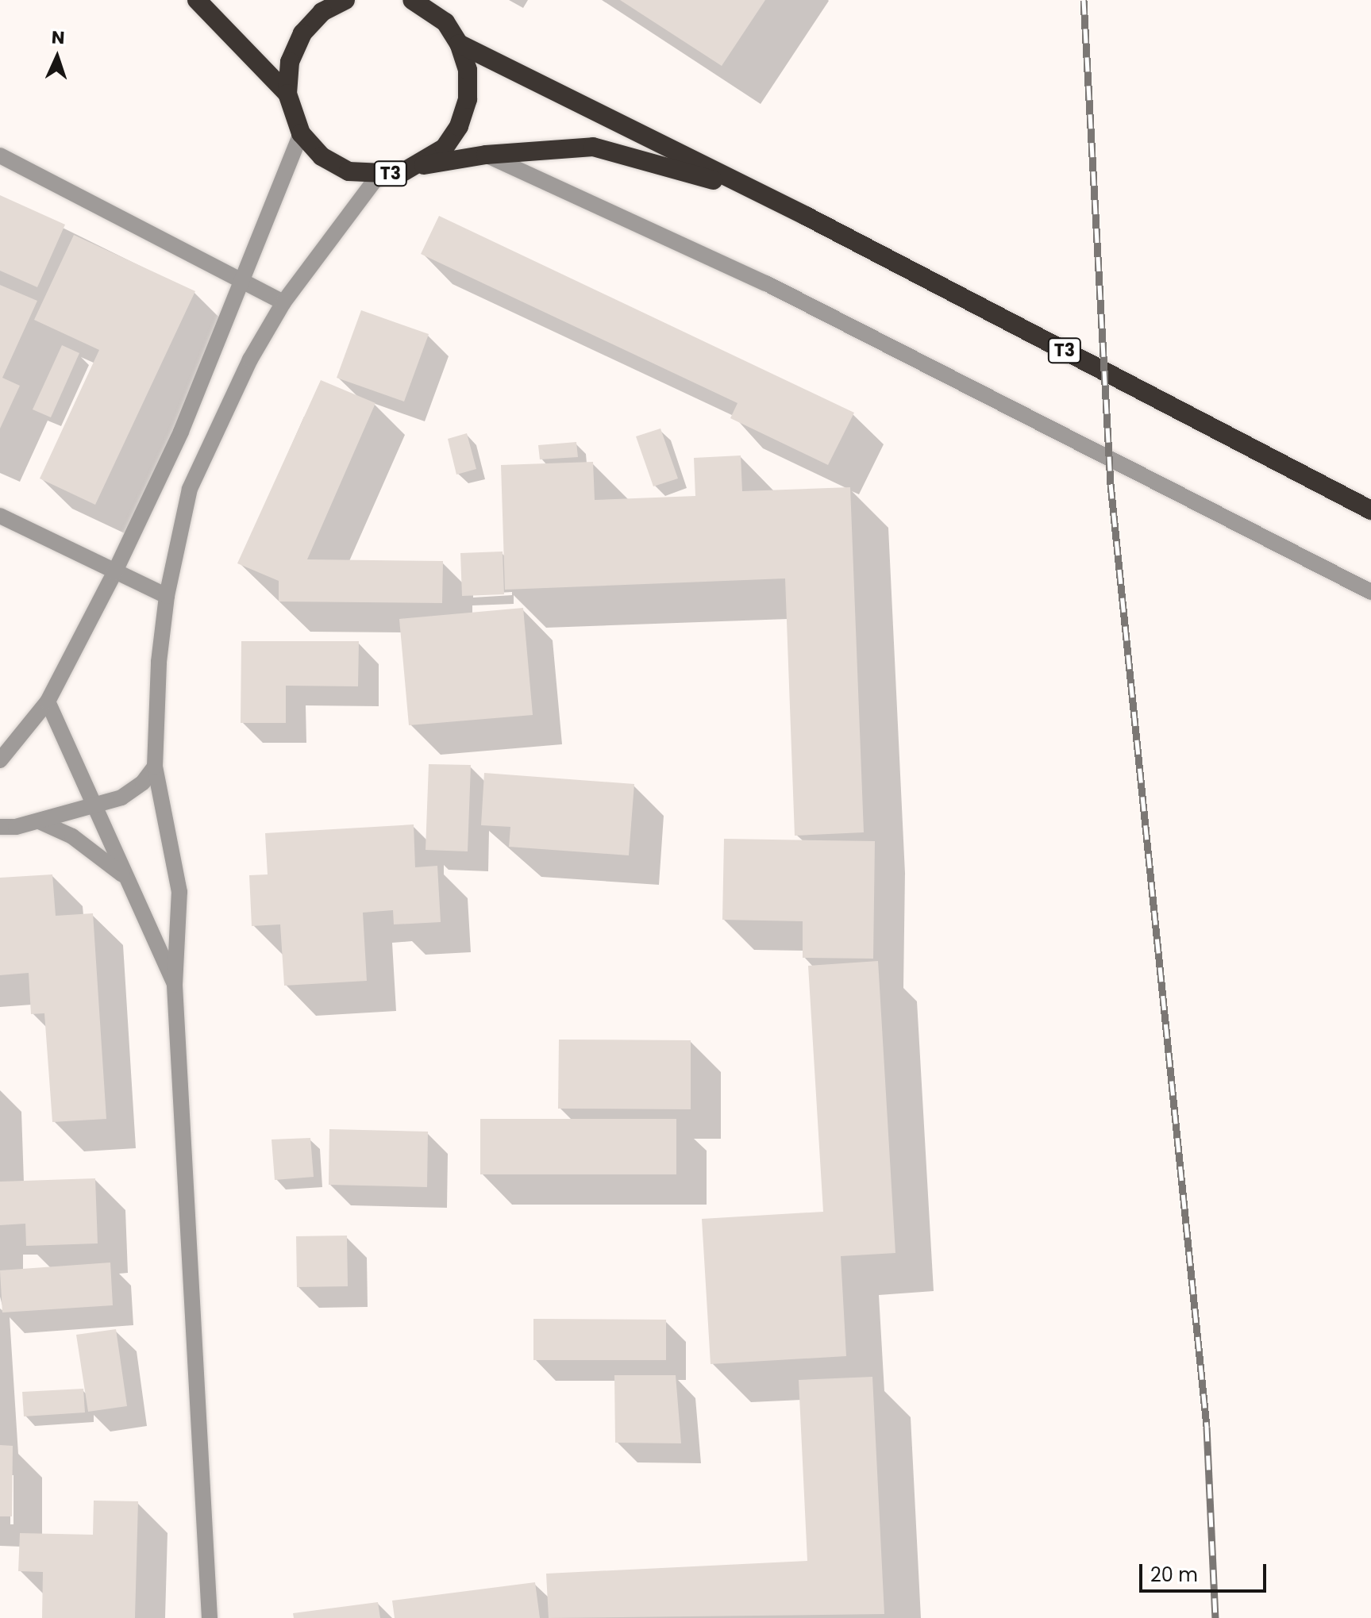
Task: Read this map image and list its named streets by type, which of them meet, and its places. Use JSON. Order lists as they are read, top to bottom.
{
  "streets": {
    "highway": ["T3"]
  },
  "scale_bar": "20 m",
  "north": "top"
}
